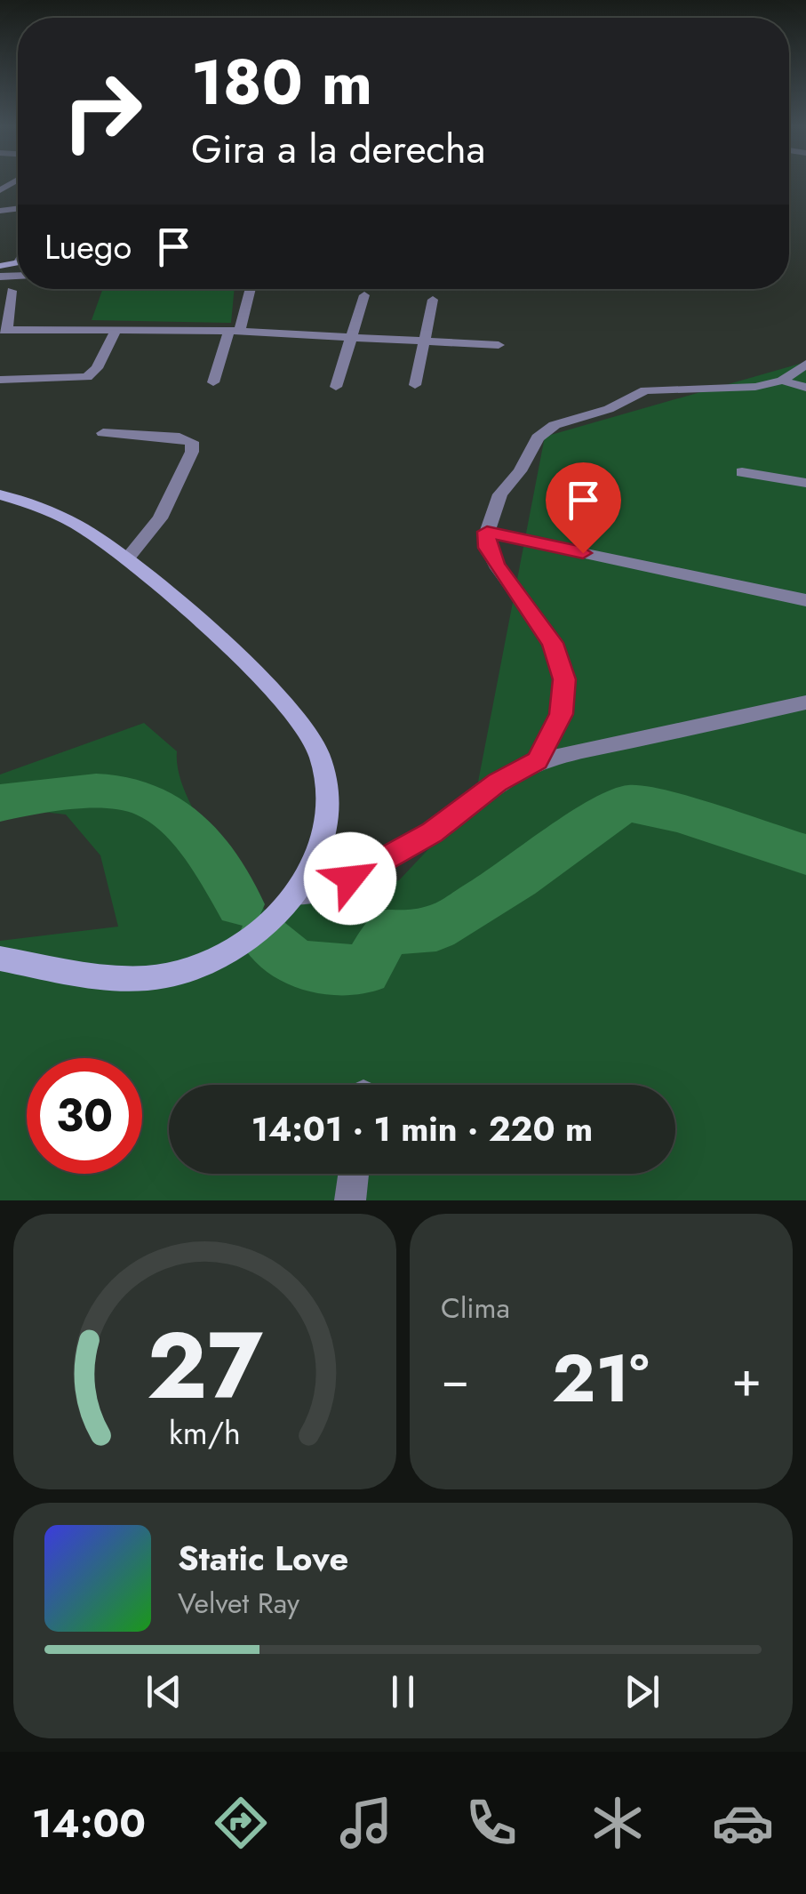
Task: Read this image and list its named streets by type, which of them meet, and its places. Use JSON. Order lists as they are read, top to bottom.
{
  "page": {
    "turn": ["180 m", "Gira a la derecha"],
    "then": "Luego",
    "limit": "30",
    "trip": "14:01 · 1 min · 220 m",
    "tile": "Clima",
    "heat": ["−", "21°", "+"],
    "song": ["Static Love", "Velvet Ray"],
    "tabs": "14:00",
    "gauge": ["27", "km/h"]
  }
}
